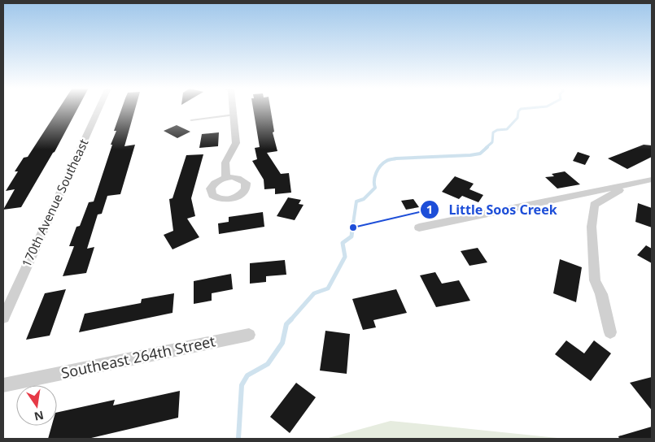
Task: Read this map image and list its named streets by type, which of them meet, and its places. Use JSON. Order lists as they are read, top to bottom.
{
  "streets": {
    "street": ["170th Avenue Southeast", "Southeast 264th Street"]
  },
  "places": ["Little Soos Creek"],
  "north": "bottom"
}
